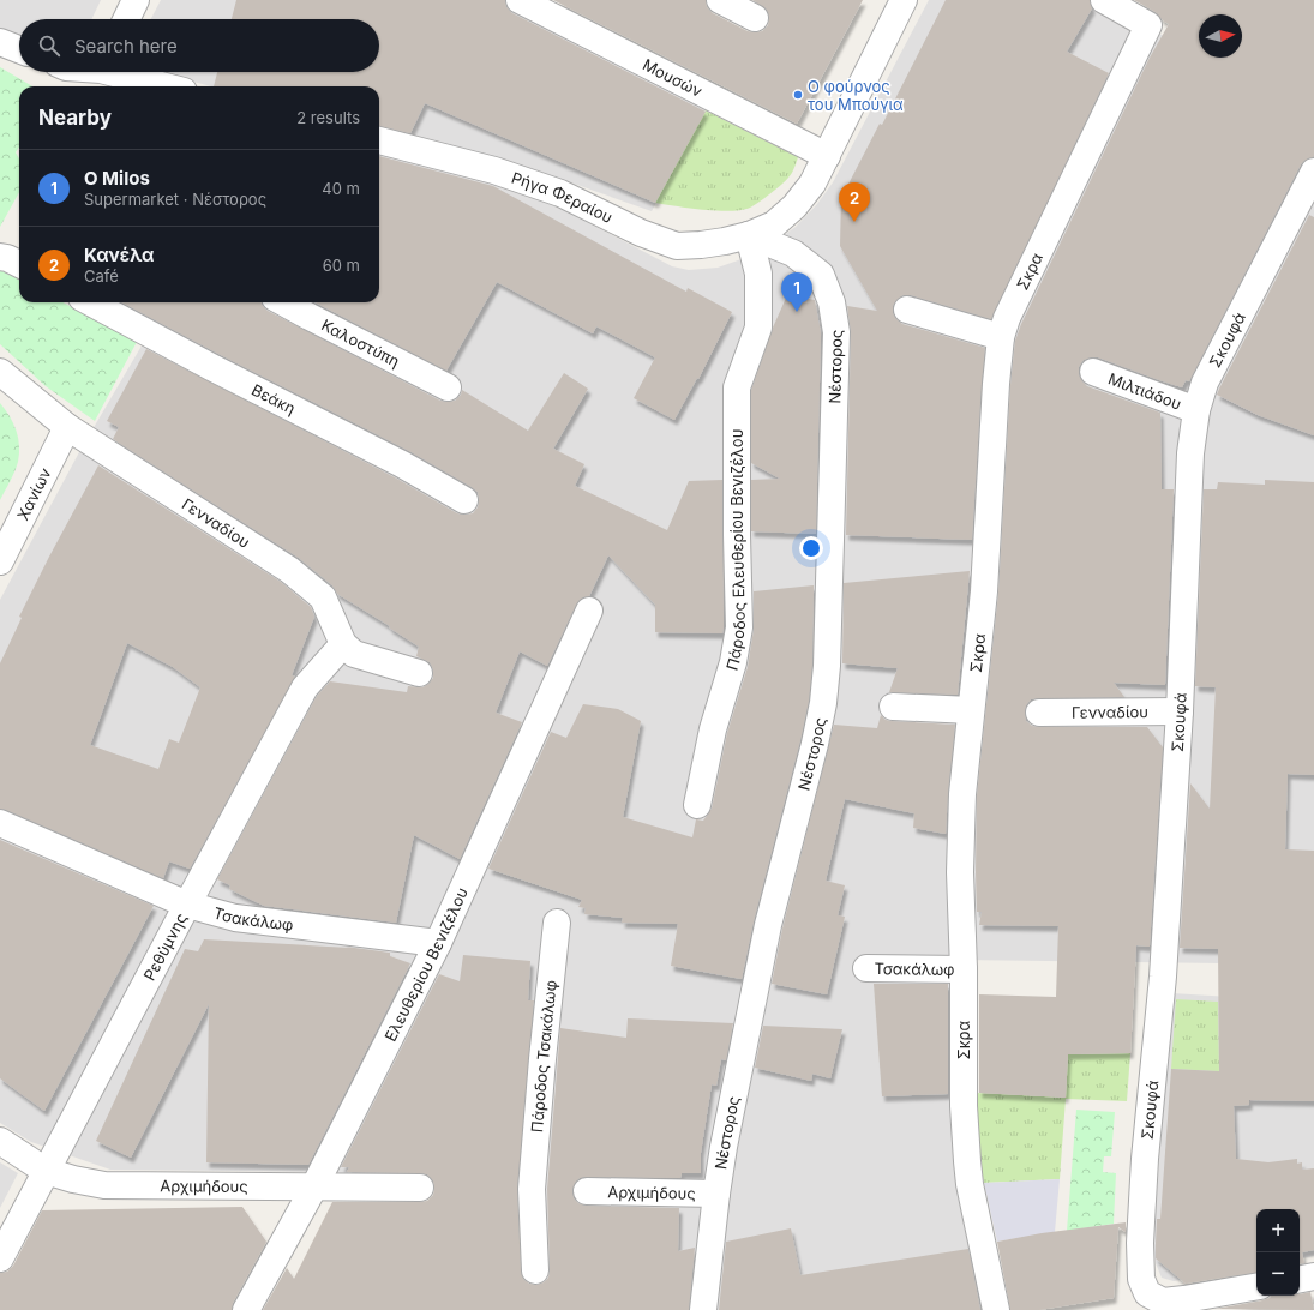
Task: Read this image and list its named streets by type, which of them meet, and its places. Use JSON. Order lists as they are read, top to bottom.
{
  "streets": {
    "street": [
      "Μουσών",
      "Ρήγα Φεραίου",
      "Σκρα",
      "Σκουφά",
      "Καλοστύπη",
      "Νέστορος",
      "Μιλτιάδου",
      "Βεάκη",
      "Χανίων",
      "Γενναδίου",
      "Πάροδος Ελευθερίου Βενιζέλου",
      "Τσακάλωφ",
      "Ρεθύμνης",
      "Ελευθερίου Βενιζέλου",
      "Πάροδος Τσακάλωφ",
      "Αρχιμήδους"
    ]
  },
  "crossings": [
    ["Ρήγα Φεραίου", "Νέστορος"],
    ["Ρήγα Φεραίου", "Πάροδος Ελευθερίου Βενιζέλου"],
    ["Σκρα", "Τσακάλωφ"],
    ["Σκουφά", "Μιλτιάδου"],
    ["Σκουφά", "Γενναδίου"],
    ["Νέστορος", "Πάροδος Ελευθερίου Βενιζέλου"],
    ["Νέστορος", "Αρχιμήδους"],
    ["Χανίων", "Γενναδίου"],
    ["Γενναδίου", "Ρεθύμνης"],
    ["Τσακάλωφ", "Ρεθύμνης"],
    ["Τσακάλωφ", "Ελευθερίου Βενιζέλου"],
    ["Ρεθύμνης", "Αρχιμήδους"],
    ["Ελευθερίου Βενιζέλου", "Αρχιμήδους"]
  ],
  "places": ["Ο φούρνος του Μπούγια"],
  "north": "right",
  "page": {
    "search": "Search here",
    "heading": ["Nearby", "2 results"],
    "list": [
      {
        "mark": "1",
        "name": "O Milos",
        "note": "Supermarket · Νέστορος",
        "value": "40 m"
      },
      {
        "mark": "2",
        "name": "Κανέλα",
        "note": "Café",
        "value": "60 m"
      }
    ],
    "pins": ["2", "1"],
    "map_buttons": ["+", "−"]
  }
}
